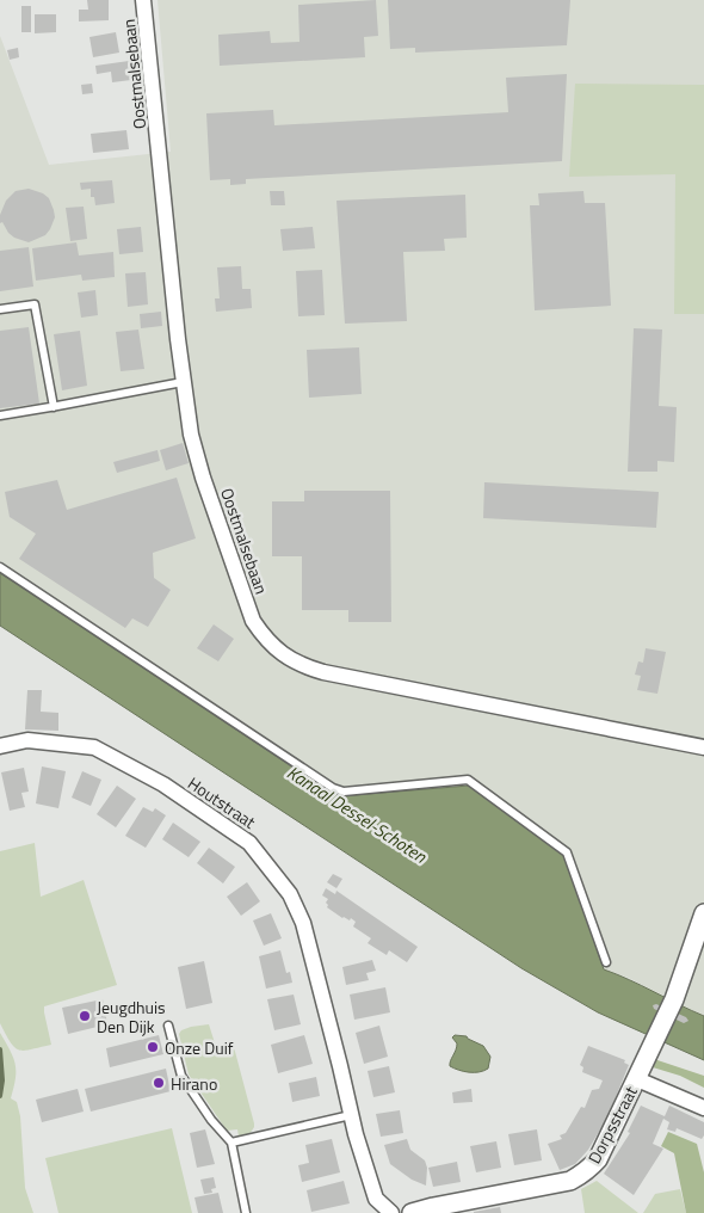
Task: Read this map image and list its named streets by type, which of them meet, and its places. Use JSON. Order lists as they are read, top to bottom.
{
  "streets": {
    "street": ["Oostmalsebaan", "Houtstraat", "Dorpsstraat"]
  },
  "water": ["Kanaal Dessel-Schoten"],
  "places": ["Jeugdhuis Den Dijk", "Onze Duif", "Hirano"]
}
